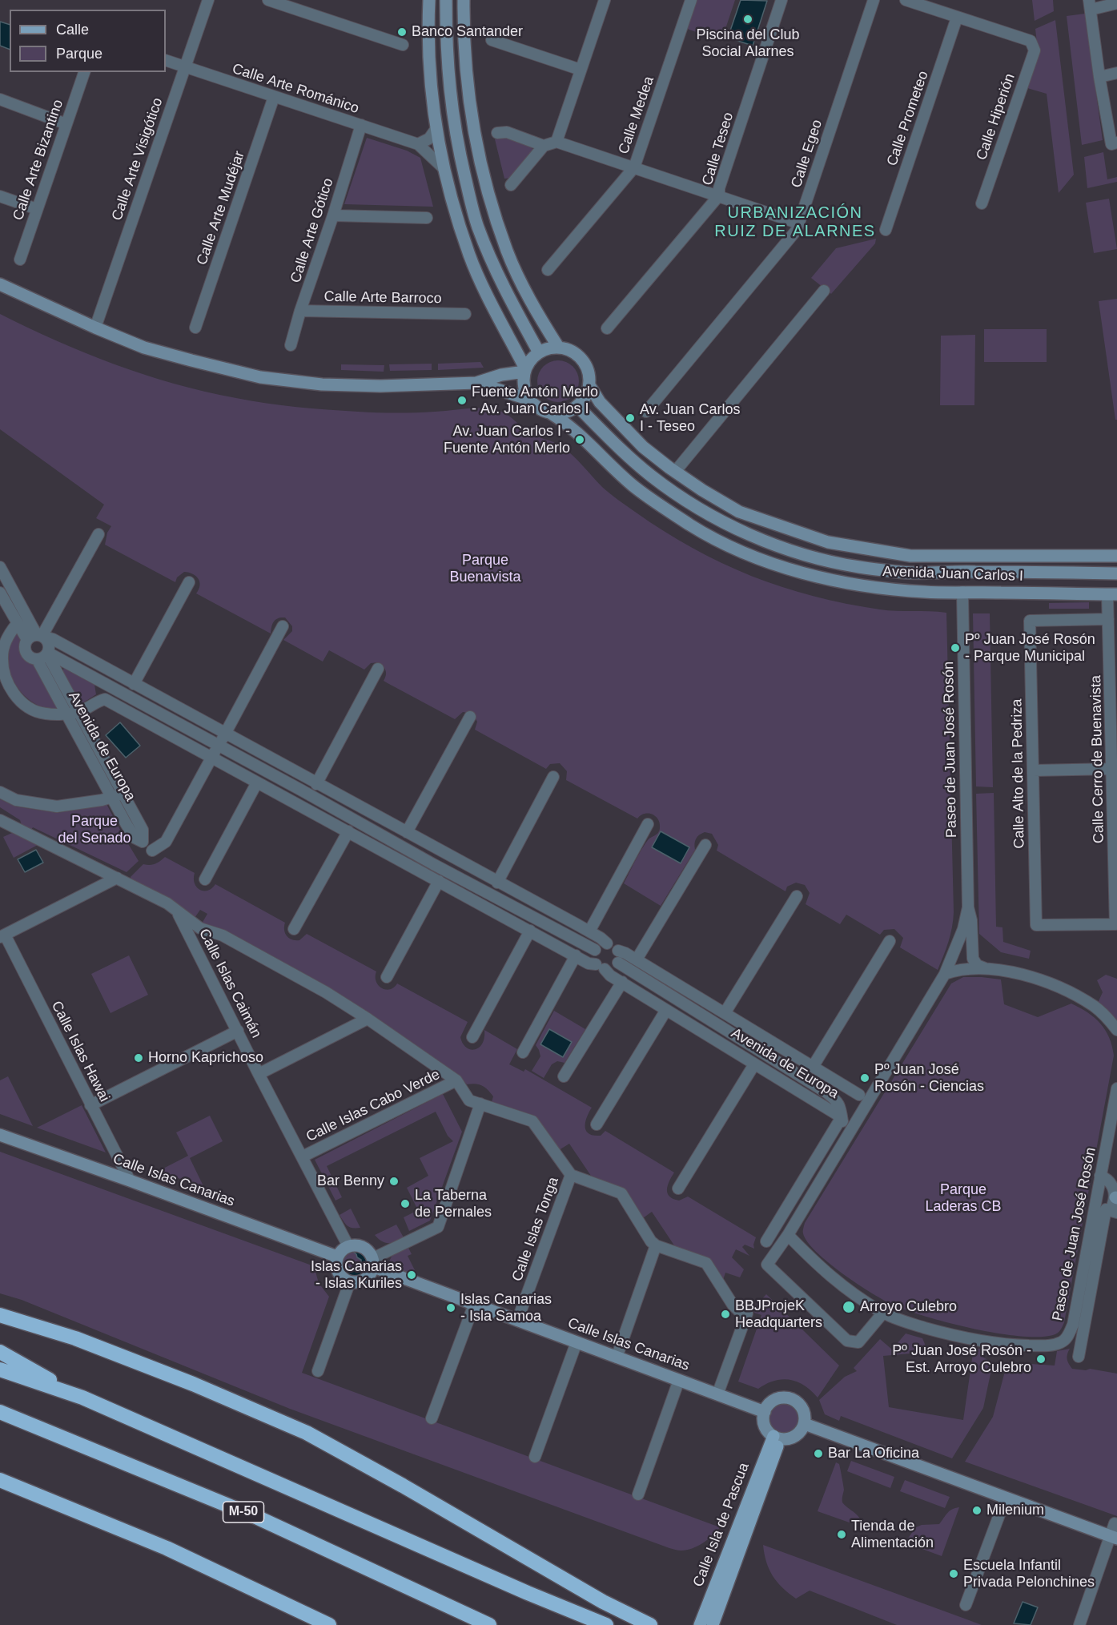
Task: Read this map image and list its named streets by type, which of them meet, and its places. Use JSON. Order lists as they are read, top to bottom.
{
  "streets": {
    "highway": ["M-50"],
    "main road": ["Avenida Juan Carlos I", "Calle Islas Canarias", "Calle Isla de Pascua"],
    "street": [
      "Calle Arte Románico",
      "Calle Medea",
      "Calle Hiperión",
      "Calle Prometeo",
      "Calle Teseo",
      "Calle Egeo",
      "Calle Arte Visigótico",
      "Calle Arte Bizantino",
      "Calle Arte Mudéjar",
      "Calle Arte Gótico",
      "Calle Arte Barroco",
      "Avenida de Europa",
      "Paseo de Juan José Rosón",
      "Calle Cerro de Buenavista",
      "Calle Alto de la Pedriza",
      "Calle Islas Caimán",
      "Calle Islas Hawai",
      "Calle Islas Cabo Verde",
      "Calle Islas Tonga"
    ]
  },
  "crossings": [
    ["Calle Arte Románico", "Calle Arte Visigótico"],
    ["Calle Arte Románico", "Calle Arte Mudéjar"],
    ["Calle Arte Románico", "Calle Arte Gótico"],
    ["Calle Hiperión", "Calle Prometeo"],
    ["Calle Arte Gótico", "Calle Arte Barroco"],
    ["Avenida Juan Carlos I", "Paseo de Juan José Rosón"],
    ["Avenida Juan Carlos I", "Calle Cerro de Buenavista"],
    ["Avenida de Europa", "Paseo de Juan José Rosón"],
    ["Calle Cerro de Buenavista", "Calle Alto de la Pedriza"],
    ["Calle Islas Caimán", "Calle Islas Cabo Verde"],
    ["Calle Islas Caimán", "Calle Islas Canarias"],
    ["Calle Islas Hawai", "Calle Islas Canarias"],
    ["Calle Islas Canarias", "Calle Islas Tonga"],
    ["Calle Islas Canarias", "Calle Isla de Pascua"]
  ],
  "districts": ["URBANIZACIÓN RUIZ DE ALARNES"],
  "parks": ["Parque Buenavista", "Parque del Senado", "Parque Laderas CB"],
  "places": [
    "Piscina del Club Social Alarnes",
    "Banco Santander",
    "Fuente Antón Merlo - Av. Juan Carlos I",
    "Av. Juan Carlos I - Teseo",
    "Av. Juan Carlos I - Fuente Antón Merlo",
    "Pº Juan José Rosón - Parque Municipal",
    "Horno Kaprichoso",
    "Pº Juan José Rosón - Ciencias",
    "Bar Benny",
    "La Taberna de Pernales",
    "Islas Canarias - Islas Kuriles",
    "Arroyo Culebro",
    "Islas Canarias - Isla Samoa",
    "BBJProjeK Headquarters",
    "Pº Juan José Rosón - Est. Arroyo Culebro",
    "Bar La Oficina",
    "Milenium",
    "Tienda de Alimentación",
    "Escuela Infantil Privada Pelonchines"
  ],
  "legend": ["Calle", "Parque"]
}
